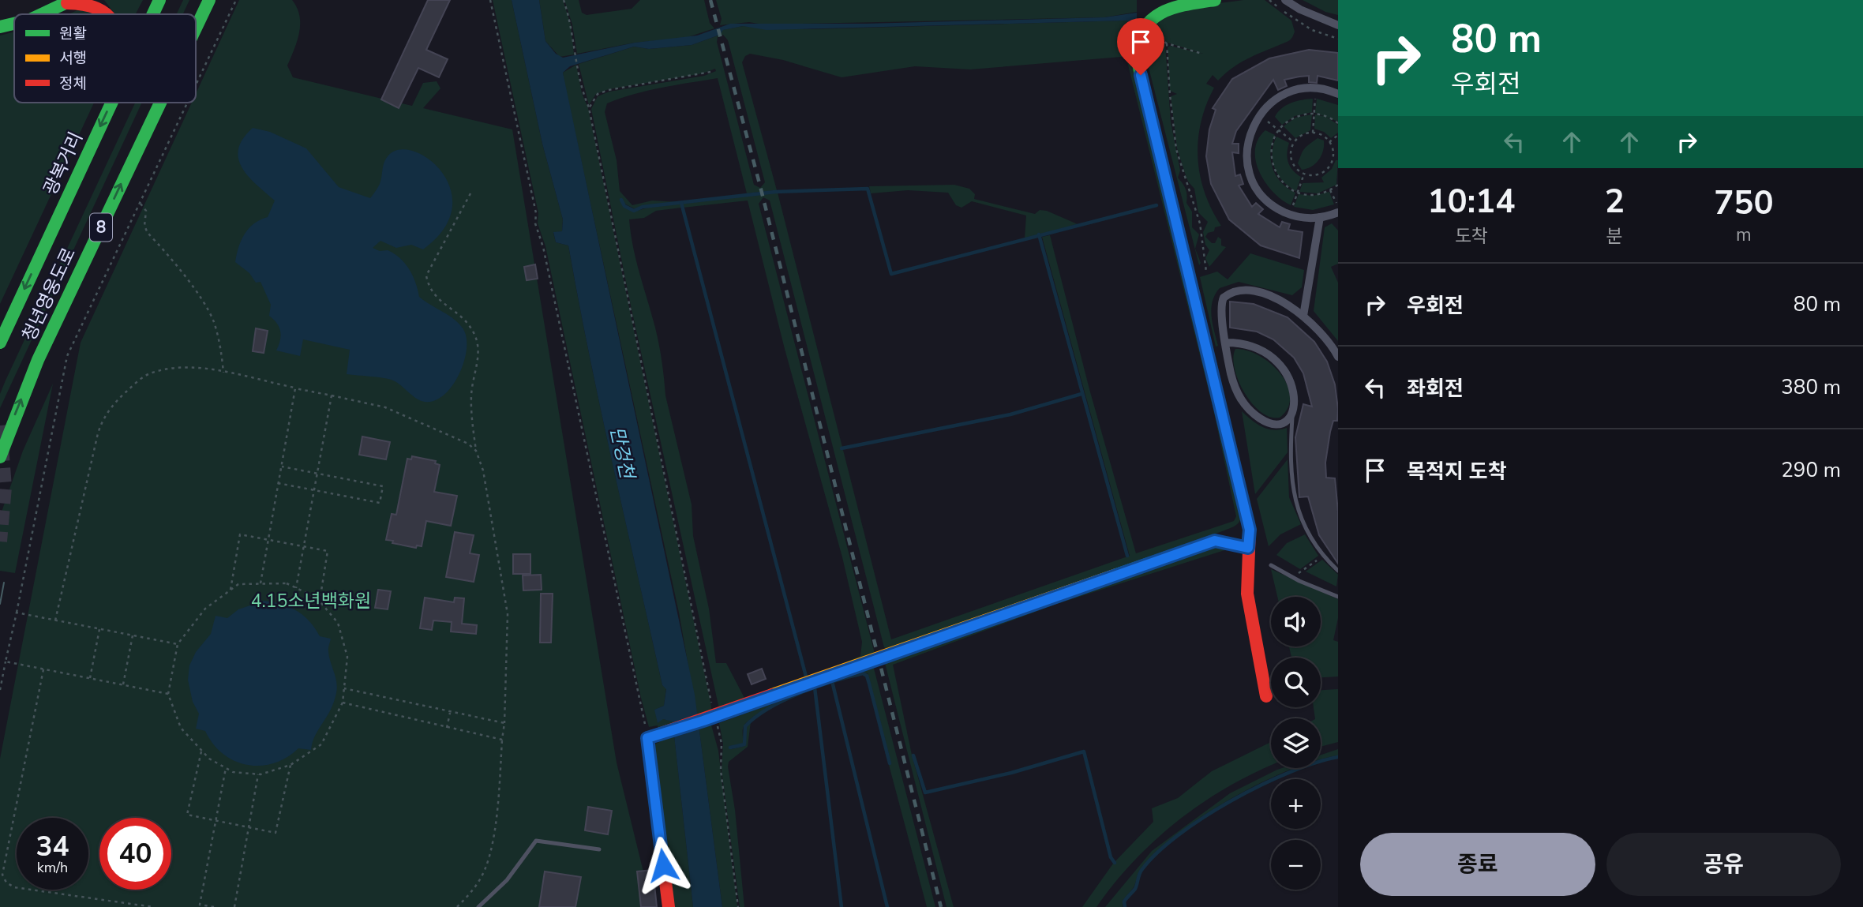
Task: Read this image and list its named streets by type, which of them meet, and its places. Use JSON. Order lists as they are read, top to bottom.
{
  "streets": {
    "main road": ["광복거리", "8", "청년영웅도로"]
  },
  "one_way": ["광복거리", "청년영웅도로"],
  "water": ["만겅천"],
  "parks": ["4.15소년백화원"],
  "legend": ["원활", "서행", "정체"],
  "page": {
    "turn": ["80 m", "우회전"],
    "eta": [
      "10:14",
      "도착",
      "2",
      "분",
      "750",
      "m"
    ],
    "list": [
      {
        "name": "우회전",
        "value": "80 m"
      },
      {
        "name": "좌회전",
        "value": "380 m"
      },
      {
        "name": "목적지 도착",
        "value": "290 m"
      }
    ],
    "map_buttons": ["+", "−"],
    "speed": "34 km/h",
    "limit": "40",
    "buttons": ["종료", "공유"]
  }
}
